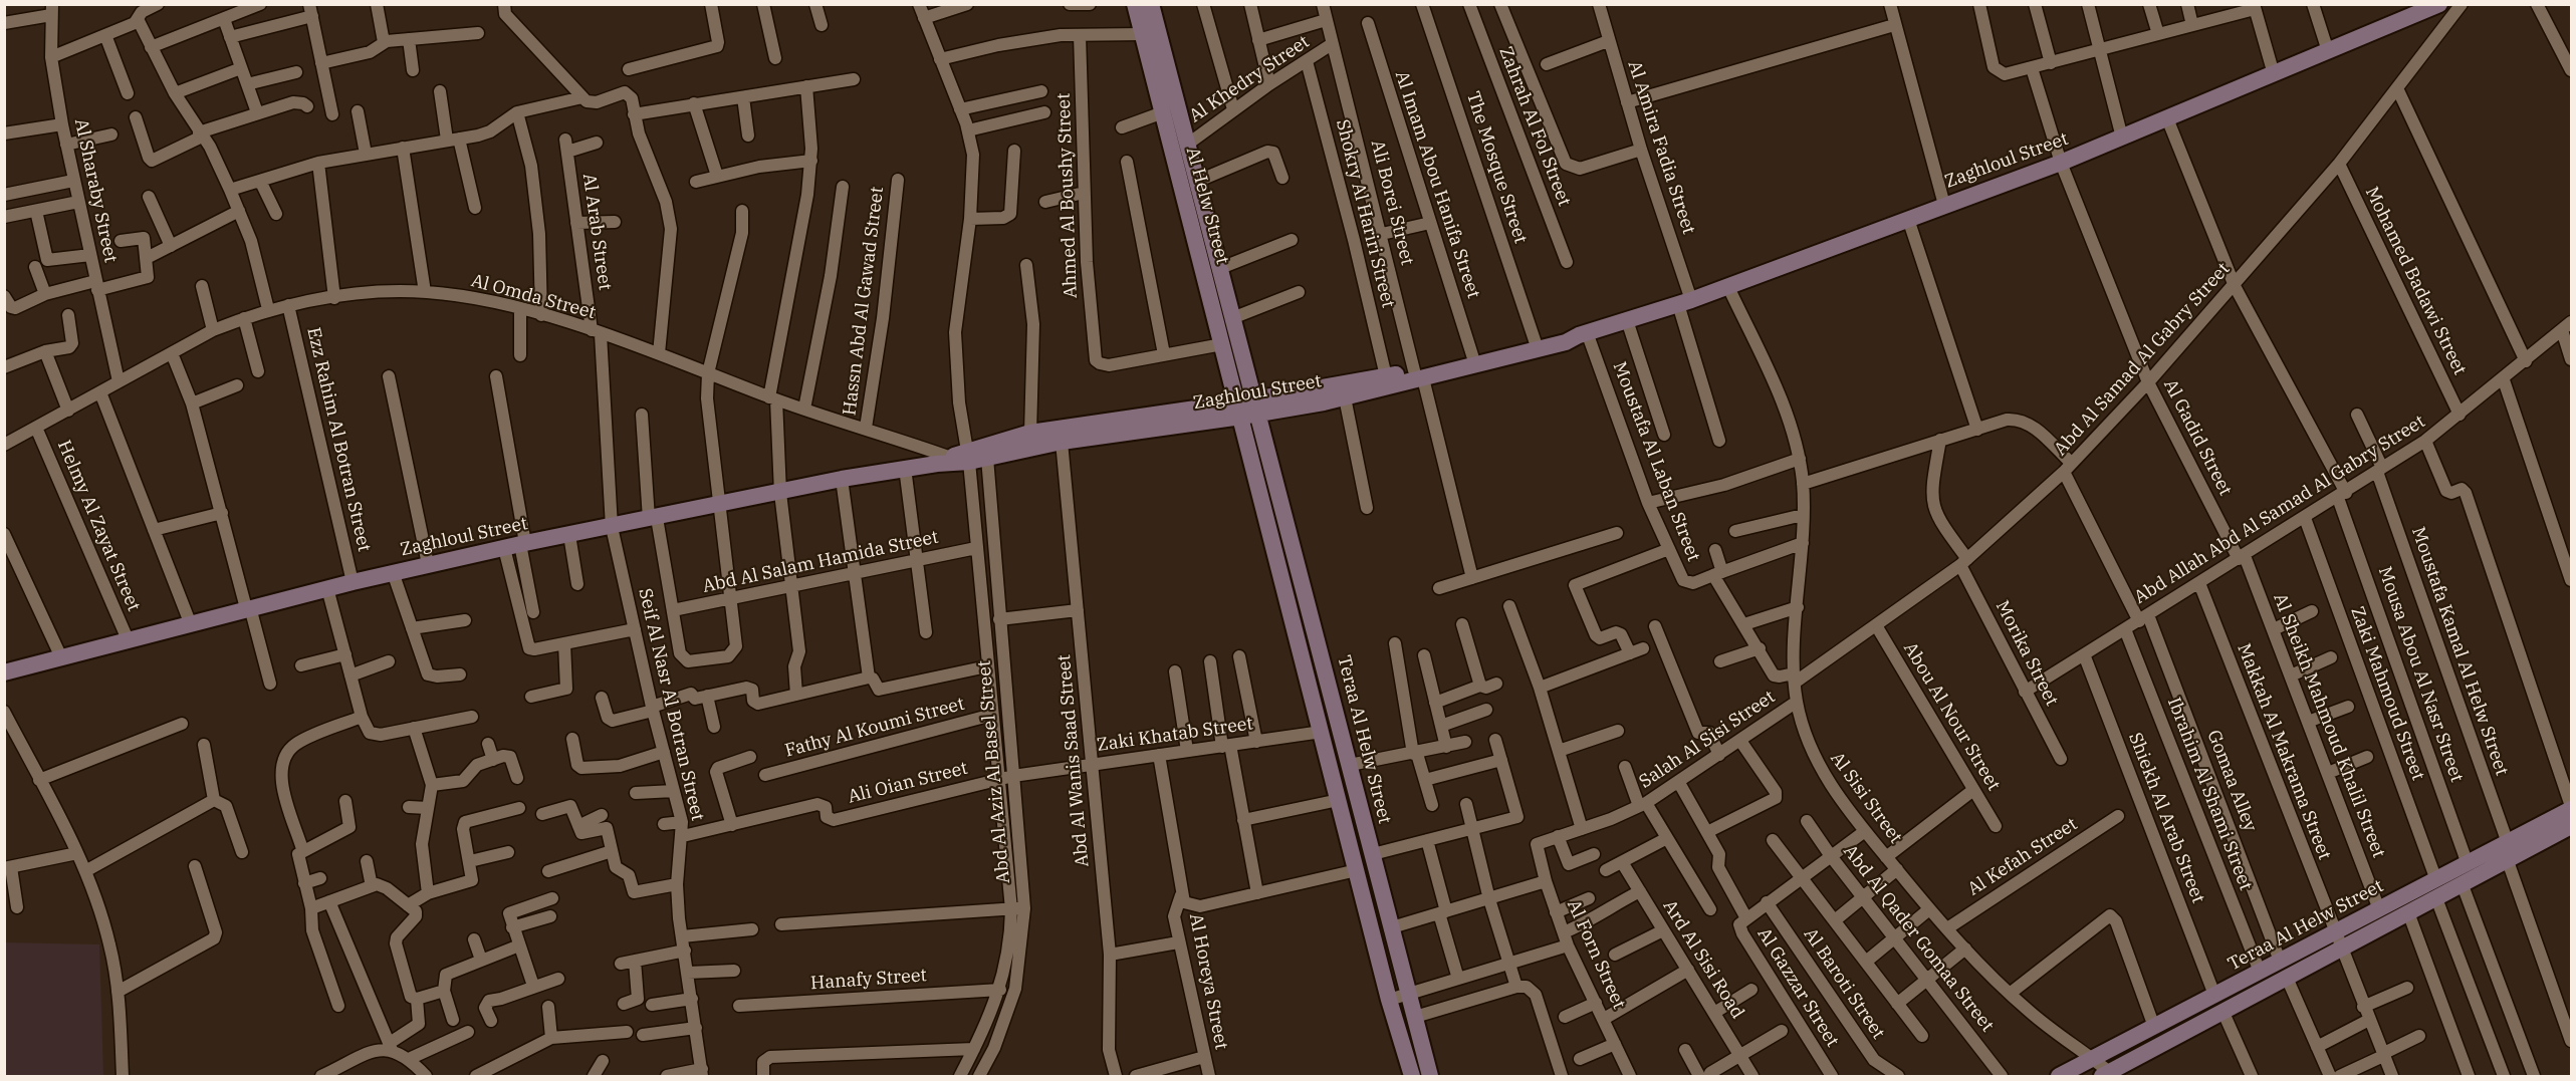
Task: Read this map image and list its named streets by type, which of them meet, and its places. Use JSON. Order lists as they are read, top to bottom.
{
  "streets": {
    "street": [
      "Al Khedry Street",
      "Zahrah Al Fol Street",
      "Al Amira Fadia Street",
      "Zaghloul Street",
      "The Mosque Street",
      "Al Imam Abou Hanifa Street",
      "Al Sharaby Street",
      "Ahmed Al Boushy Street",
      "Ali Borei Street",
      "Al Helw Street",
      "Shokry Al Hariri Street",
      "Al Arab Street",
      "Mohamed Badawi Street",
      "Al Omda Street",
      "Hassn Abd Al Gawad Street",
      "Abd Al Samad Al Gabry Street",
      "Al Gadid Street",
      "Ezz Rahim Al Botran Street",
      "Moustafa Al Laban Street",
      "Abd Allah Abd Al Samad Al Gabry Street",
      "Helmy Al Zayat Street",
      "Abd Al Salam Hamida Street",
      "Moustafa Kamal Al Helw Street",
      "Morika Street",
      "Mousa Abou Al Nasr Street",
      "Zaki Mahmoud Street",
      "Seif Al Nasr Al Botran Street",
      "Abou Al Nour Street",
      "Al Sheikh Mahmoud Khalil Street",
      "Fathy Al Koumi Street",
      "Zaki Khatab Street",
      "Teraa Al Helw Street",
      "Salah Al Sisi Street",
      "Makkah Al Makrama Street",
      "Abd Al Wanis Saad Street",
      "Abd Al Aziz Al Basel Street",
      "Gomaa Alley",
      "Ali Oian Street",
      "Ibrahim Al Shami Street",
      "Al Sisi Street",
      "Shiekh Al Arab Street",
      "Al Kefah Street",
      "Abd Al Qader Gomaa Street",
      "Al Forn Street",
      "Ard Al Sisi Road",
      "Hanafy Street",
      "Al Horeya Street",
      "Al Baroti Street",
      "Al Gazzar Street"
    ]
  },
  "crossings": [
    ["Al Khedry Street", "Ali Borei Street"],
    ["Al Khedry Street", "Al Helw Street"],
    ["Al Khedry Street", "Shokry Al Hariri Street"],
    ["Al Amira Fadia Street", "Zaghloul Street"],
    ["Zaghloul Street", "The Mosque Street"],
    ["Zaghloul Street", "Al Imam Abou Hanifa Street"],
    ["Zaghloul Street", "Ali Borei Street"],
    ["Zaghloul Street", "Al Helw Street"],
    ["Zaghloul Street", "Shokry Al Hariri Street"],
    ["Zaghloul Street", "Al Arab Street"],
    ["Zaghloul Street", "Al Omda Street"],
    ["Zaghloul Street", "Al Gadid Street"],
    ["Zaghloul Street", "Ezz Rahim Al Botran Street"],
    ["Zaghloul Street", "Moustafa Al Laban Street"],
    ["Zaghloul Street", "Helmy Al Zayat Street"],
    ["Zaghloul Street", "Mousa Abou Al Nasr Street"],
    ["Zaghloul Street", "Seif Al Nasr Al Botran Street"],
    ["Zaghloul Street", "Teraa Al Helw Street"],
    ["Zaghloul Street", "Abd Al Wanis Saad Street"],
    ["Zaghloul Street", "Abd Al Aziz Al Basel Street"],
    ["Zaghloul Street", "Al Sisi Street"],
    ["Al Sharaby Street", "Al Omda Street"],
    ["Al Helw Street", "Teraa Al Helw Street"],
    ["Al Arab Street", "Al Omda Street"],
    ["Al Arab Street", "Seif Al Nasr Al Botran Street"],
    ["Mohamed Badawi Street", "Abd Al Samad Al Gabry Street"],
    ["Mohamed Badawi Street", "Abd Allah Abd Al Samad Al Gabry Street"],
    ["Al Omda Street", "Hassn Abd Al Gawad Street"],
    ["Al Omda Street", "Ezz Rahim Al Botran Street"],
    ["Al Omda Street", "Helmy Al Zayat Street"],
    ["Al Omda Street", "Abd Al Aziz Al Basel Street"],
    ["Abd Al Samad Al Gabry Street", "Al Gadid Street"],
    ["Abd Al Samad Al Gabry Street", "Moustafa Al Laban Street"],
    ["Abd Al Samad Al Gabry Street", "Morika Street"],
    ["Abd Al Samad Al Gabry Street", "Mousa Abou Al Nasr Street"],
    ["Abd Al Samad Al Gabry Street", "Abou Al Nour Street"],
    ["Abd Al Samad Al Gabry Street", "Gomaa Alley"],
    ["Abd Al Samad Al Gabry Street", "Al Sisi Street"],
    ["Al Gadid Street", "Abd Allah Abd Al Samad Al Gabry Street"],
    ["Al Gadid Street", "Al Sheikh Mahmoud Khalil Street"],
    ["Moustafa Al Laban Street", "Al Sisi Street"],
    ["Abd Allah Abd Al Samad Al Gabry Street", "Moustafa Kamal Al Helw Street"],
    ["Abd Allah Abd Al Samad Al Gabry Street", "Morika Street"],
    ["Abd Allah Abd Al Samad Al Gabry Street", "Mousa Abou Al Nasr Street"],
    ["Abd Allah Abd Al Samad Al Gabry Street", "Zaki Mahmoud Street"],
    ["Abd Allah Abd Al Samad Al Gabry Street", "Al Sheikh Mahmoud Khalil Street"],
    ["Abd Allah Abd Al Samad Al Gabry Street", "Makkah Al Makrama Street"],
    ["Abd Allah Abd Al Samad Al Gabry Street", "Gomaa Alley"],
    ["Abd Allah Abd Al Samad Al Gabry Street", "Ibrahim Al Shami Street"],
    ["Abd Allah Abd Al Samad Al Gabry Street", "Shiekh Al Arab Street"],
    ["Abd Al Salam Hamida Street", "Abd Al Aziz Al Basel Street"],
    ["Moustafa Kamal Al Helw Street", "Teraa Al Helw Street"],
    ["Mousa Abou Al Nasr Street", "Teraa Al Helw Street"],
    ["Zaki Mahmoud Street", "Teraa Al Helw Street"],
    ["Al Sheikh Mahmoud Khalil Street", "Teraa Al Helw Street"],
    ["Fathy Al Koumi Street", "Abd Al Aziz Al Basel Street"],
    ["Zaki Khatab Street", "Abd Al Wanis Saad Street"],
    ["Zaki Khatab Street", "Abd Al Aziz Al Basel Street"],
    ["Zaki Khatab Street", "Ali Oian Street"],
    ["Teraa Al Helw Street", "Makkah Al Makrama Street"],
    ["Teraa Al Helw Street", "Gomaa Alley"],
    ["Teraa Al Helw Street", "Ibrahim Al Shami Street"],
    ["Teraa Al Helw Street", "Al Sisi Street"],
    ["Teraa Al Helw Street", "Shiekh Al Arab Street"],
    ["Salah Al Sisi Street", "Al Sisi Street"],
    ["Salah Al Sisi Street", "Al Forn Street"],
    ["Abd Al Aziz Al Basel Street", "Ali Oian Street"],
    ["Abd Al Aziz Al Basel Street", "Hanafy Street"],
    ["Al Sisi Street", "Al Kefah Street"]
  ]
}
